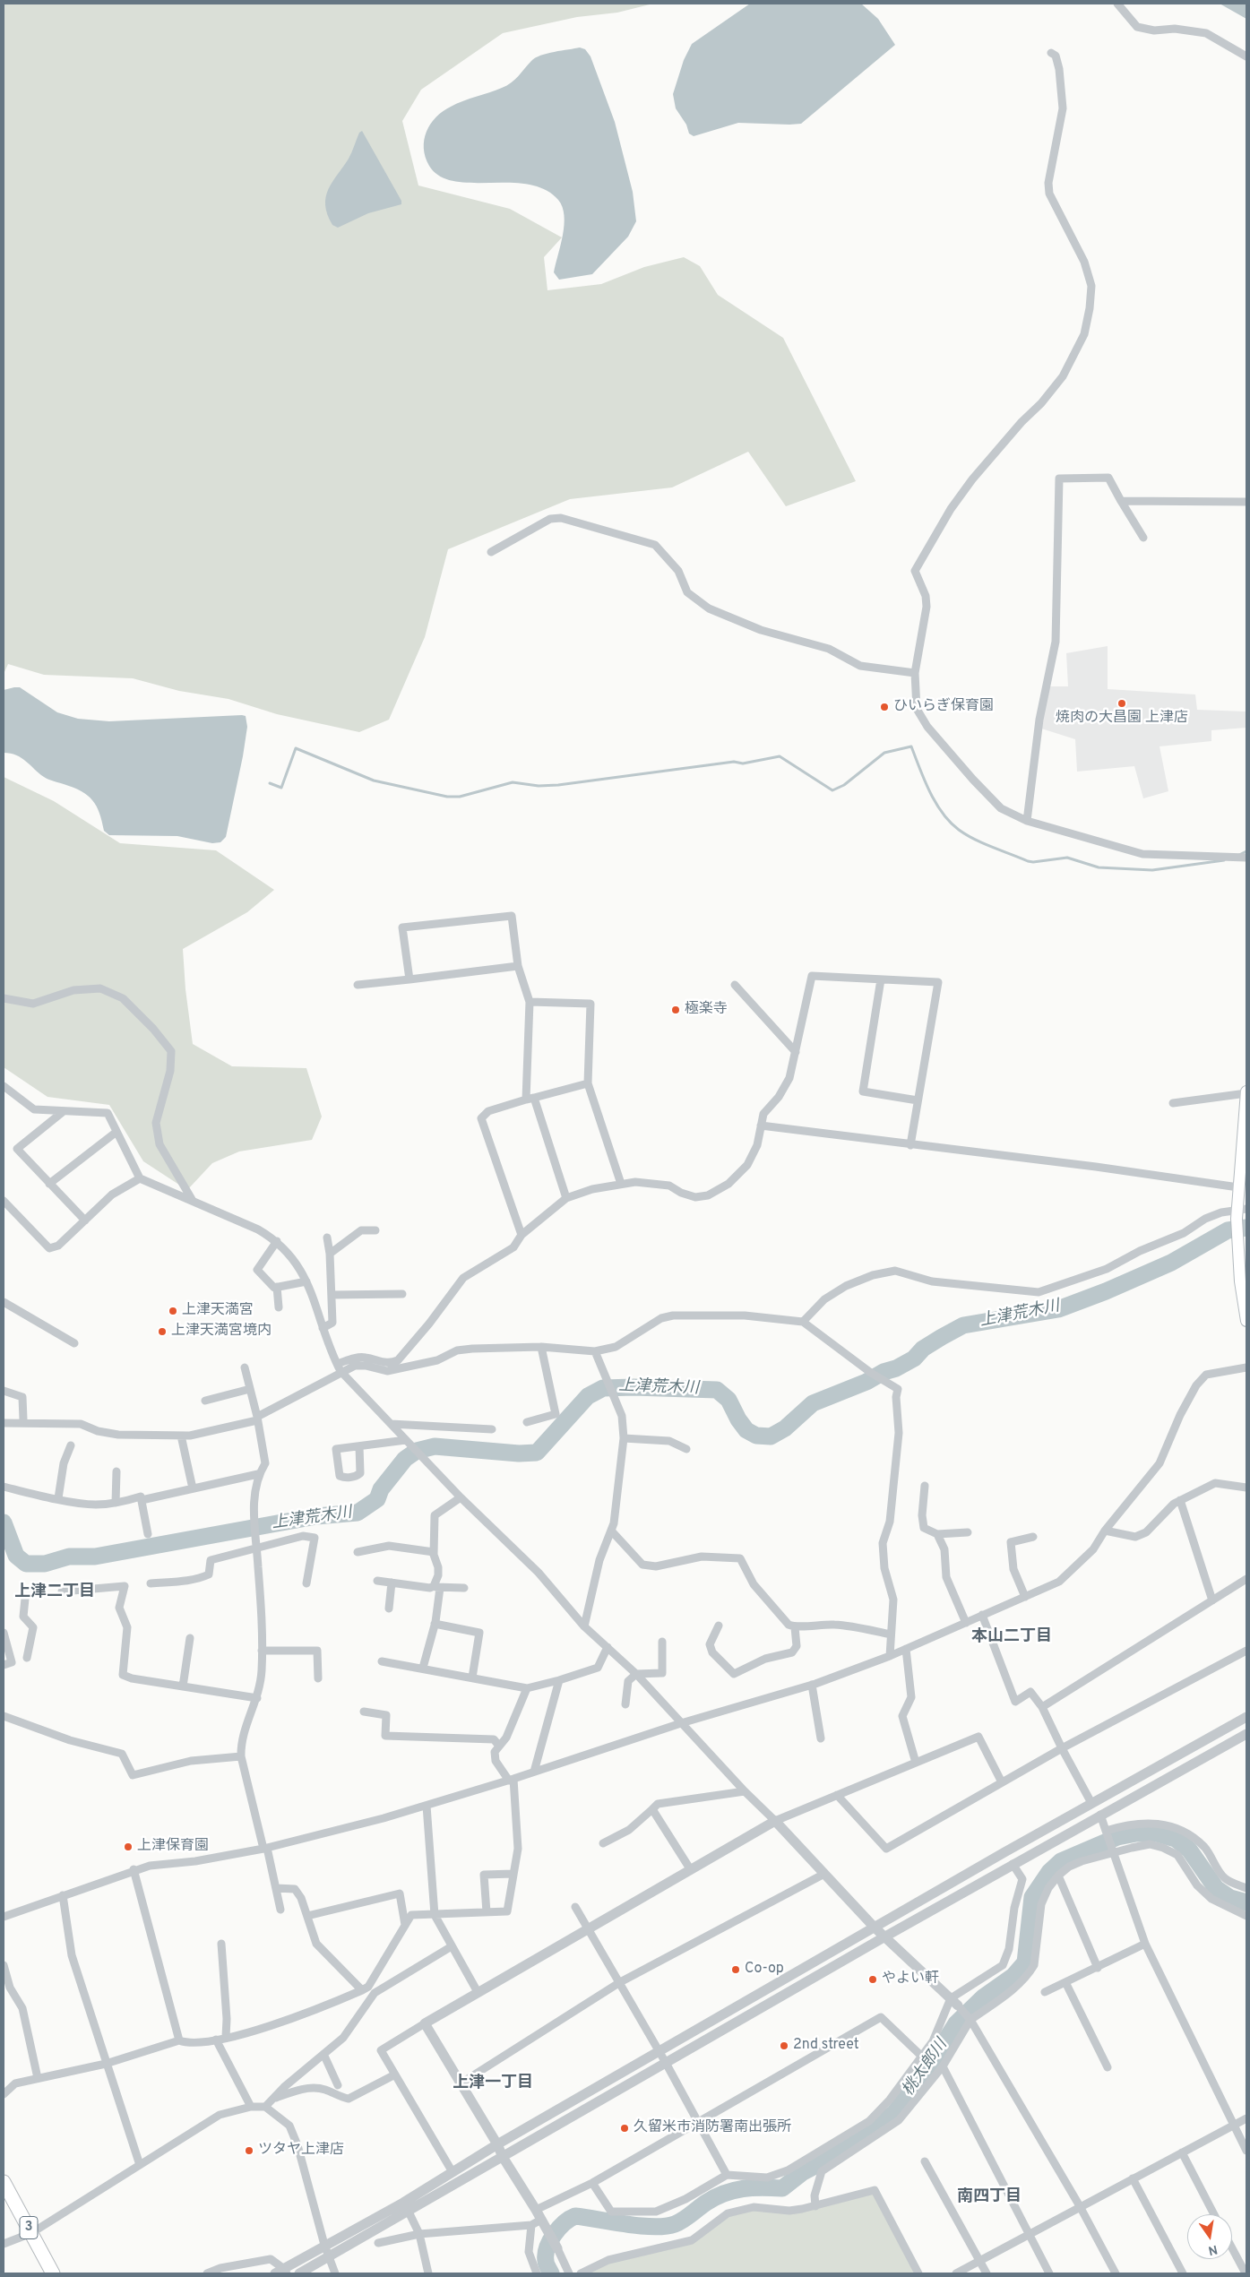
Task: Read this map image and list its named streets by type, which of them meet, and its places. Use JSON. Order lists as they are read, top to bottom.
{
  "streets": {
    "highway": ["3"]
  },
  "districts": [
    "上津二丁目",
    "本山二丁目",
    "上津一丁目",
    "南四丁目"
  ],
  "water": ["上津荒木川", "桃太郎川"],
  "places": [
    "焼肉の大昌園 上津店",
    "ひいらぎ保育園",
    "極楽寺",
    "上津天満宮",
    "上津天満宮境内",
    "上津保育園",
    "Co-op",
    "やよい軒",
    "2nd street",
    "久留米市消防署南出張所",
    "ツタヤ上津店"
  ],
  "north": "bottom"
}
